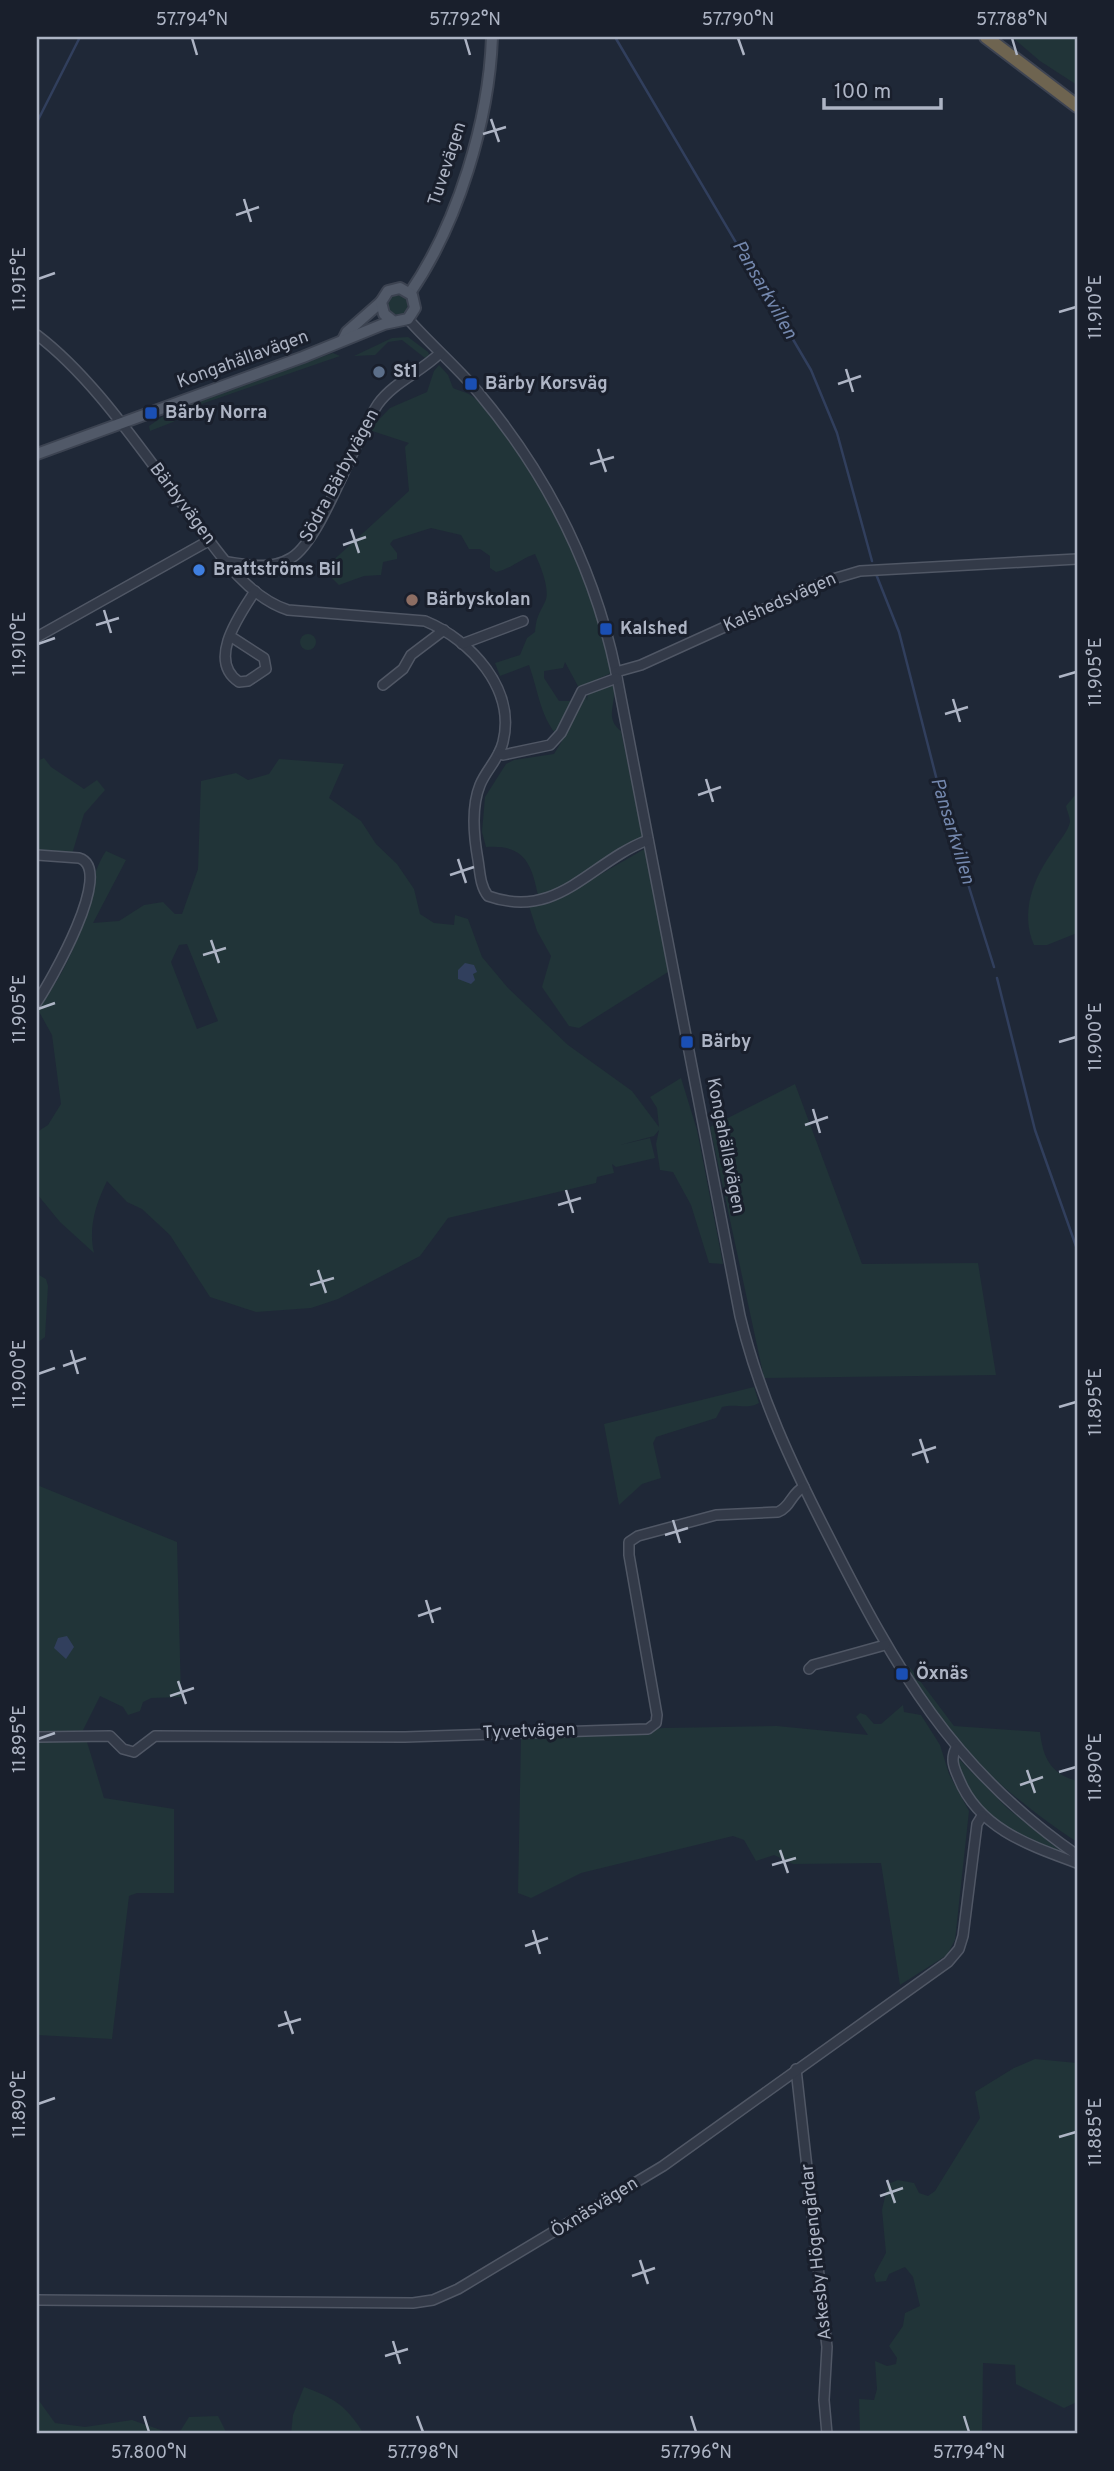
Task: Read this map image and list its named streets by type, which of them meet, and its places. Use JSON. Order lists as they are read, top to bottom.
{
  "streets": {
    "main road": ["Tuvevägen", "Kongahällavägen"],
    "street": [
      "Södra Bärbyvägen",
      "Bärbyvägen",
      "Kalshedsvägen",
      "Tyvetvägen",
      "Öxnäsvägen",
      "Askesby Högengårdar"
    ]
  },
  "crossings": [
    ["Tuvevägen", "Kongahällavägen"],
    ["Kongahällavägen", "Södra Bärbyvägen"],
    ["Kongahällavägen", "Bärbyvägen"],
    ["Kongahällavägen", "Kalshedsvägen"],
    ["Kongahällavägen", "Tyvetvägen"],
    ["Södra Bärbyvägen", "Bärbyvägen"],
    ["Öxnäsvägen", "Askesby Högengårdar"]
  ],
  "water": ["Pansarkvillen"],
  "places": {
    "other": ["St1", "Brattströms Bil", "Bärbyskolan"],
    "transit": [
      "Bärby Korsväg",
      "Bärby Norra",
      "Kalshed",
      "Bärby",
      "Öxnäs"
    ]
  },
  "scale_bar": "100 m",
  "coordinates": [
    "57.794°N",
    "57.792°N",
    "57.790°N",
    "57.788°N",
    "11.915°E",
    "11.910°E",
    "11.905°E",
    "11.900°E",
    "11.895°E",
    "11.890°E",
    "11.885°E",
    "57.800°N",
    "57.798°N",
    "57.796°N"
  ]
}
